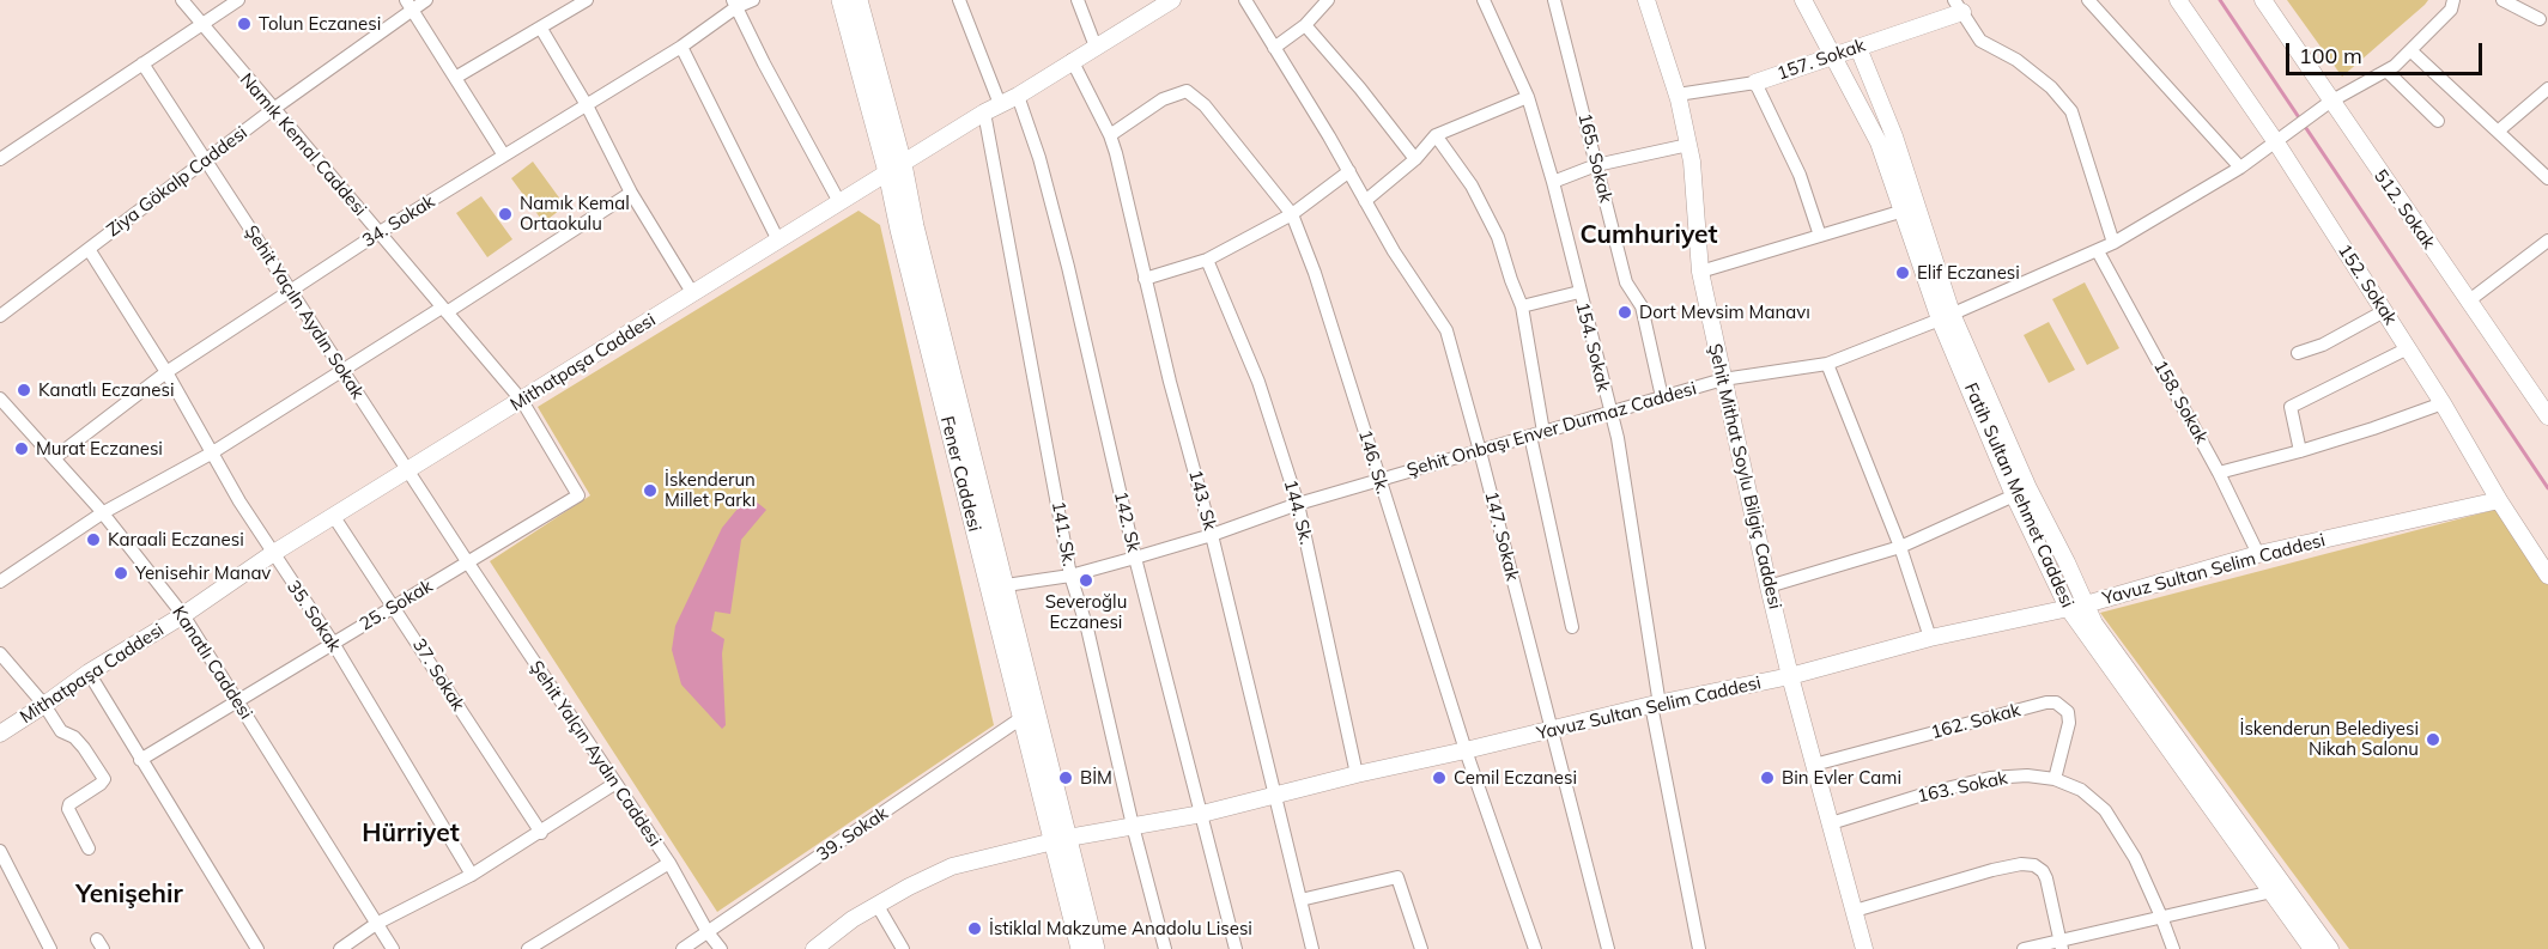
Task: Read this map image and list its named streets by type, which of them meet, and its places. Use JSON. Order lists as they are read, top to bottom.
{
  "streets": {
    "main road": ["Fener Caddesi"],
    "street": [
      "157. Sokak",
      "Namık Kemal Caddesi",
      "165. Sokak",
      "Ziya Gökalp Caddesi",
      "512. Sokak",
      "34. Sokak",
      "152. Sokak",
      "Şehit Yaçıln Aydın Sokak",
      "154. Sokak",
      "Mithatpaşa Caddesi",
      "158. Sokak",
      "Şehit Onbaşı Enver Durmaz Caddesi",
      "146. Sk.",
      "Şehit Mithat Soylu Bilgiç Caddesi",
      "Fatih Sultan Mehmet Caddesi",
      "143. Sk",
      "144. Sk.",
      "142. Sk",
      "141. Sk.",
      "147. Sokak",
      "Yavuz Sultan Selim Caddesi",
      "25. Sokak",
      "35. Sokak",
      "Kanatlı Caddesi",
      "37. Sokak",
      "162. Sokak",
      "Şehit Yalçın Aydın Caddesi",
      "163. Sokak",
      "39. Sokak"
    ]
  },
  "crossings": [
    ["157. Sokak", "Şehit Mithat Soylu Bilgiç Caddesi"],
    ["157. Sokak", "Fatih Sultan Mehmet Caddesi"],
    ["Namık Kemal Caddesi", "Ziya Gökalp Caddesi"],
    ["Namık Kemal Caddesi", "34. Sokak"],
    ["Namık Kemal Caddesi", "Mithatpaşa Caddesi"],
    ["Namık Kemal Caddesi", "25. Sokak"],
    ["165. Sokak", "Şehit Onbaşı Enver Durmaz Caddesi"],
    ["Ziya Gökalp Caddesi", "Şehit Yaçıln Aydın Sokak"],
    ["Ziya Gökalp Caddesi", "35. Sokak"],
    ["512. Sokak", "Şehit Onbaşı Enver Durmaz Caddesi"],
    ["34. Sokak", "Şehit Yaçıln Aydın Sokak"],
    ["34. Sokak", "35. Sokak"],
    ["34. Sokak", "Kanatlı Caddesi"],
    ["152. Sokak", "Şehit Onbaşı Enver Durmaz Caddesi"],
    ["152. Sokak", "Yavuz Sultan Selim Caddesi"],
    ["Şehit Yaçıln Aydın Sokak", "Mithatpaşa Caddesi"],
    ["Şehit Yaçıln Aydın Sokak", "25. Sokak"],
    ["Şehit Yaçıln Aydın Sokak", "Şehit Yalçın Aydın Caddesi"],
    ["154. Sokak", "Şehit Onbaşı Enver Durmaz Caddesi"],
    ["154. Sokak", "Yavuz Sultan Selim Caddesi"],
    ["Mithatpaşa Caddesi", "Fener Caddesi"],
    ["Mithatpaşa Caddesi", "143. Sk"],
    ["Mithatpaşa Caddesi", "142. Sk"],
    ["Mithatpaşa Caddesi", "141. Sk."],
    ["Mithatpaşa Caddesi", "35. Sokak"],
    ["Mithatpaşa Caddesi", "Kanatlı Caddesi"],
    ["Mithatpaşa Caddesi", "37. Sokak"],
    ["158. Sokak", "Şehit Onbaşı Enver Durmaz Caddesi"],
    ["158. Sokak", "Yavuz Sultan Selim Caddesi"],
    ["Şehit Onbaşı Enver Durmaz Caddesi", "146. Sk."],
    ["Şehit Onbaşı Enver Durmaz Caddesi", "Fener Caddesi"],
    ["Şehit Onbaşı Enver Durmaz Caddesi", "Şehit Mithat Soylu Bilgiç Caddesi"],
    ["Şehit Onbaşı Enver Durmaz Caddesi", "Fatih Sultan Mehmet Caddesi"],
    ["Şehit Onbaşı Enver Durmaz Caddesi", "143. Sk"],
    ["Şehit Onbaşı Enver Durmaz Caddesi", "144. Sk."],
    ["Şehit Onbaşı Enver Durmaz Caddesi", "142. Sk"],
    ["Şehit Onbaşı Enver Durmaz Caddesi", "141. Sk."],
    ["Şehit Onbaşı Enver Durmaz Caddesi", "147. Sokak"],
    ["146. Sk.", "143. Sk"],
    ["146. Sk.", "Yavuz Sultan Selim Caddesi"],
    ["Fener Caddesi", "Yavuz Sultan Selim Caddesi"],
    ["Fener Caddesi", "39. Sokak"],
    ["Şehit Mithat Soylu Bilgiç Caddesi", "Yavuz Sultan Selim Caddesi"],
    ["Şehit Mithat Soylu Bilgiç Caddesi", "162. Sokak"],
    ["Şehit Mithat Soylu Bilgiç Caddesi", "163. Sokak"],
    ["Fatih Sultan Mehmet Caddesi", "Yavuz Sultan Selim Caddesi"],
    ["143. Sk", "Yavuz Sultan Selim Caddesi"],
    ["144. Sk.", "Yavuz Sultan Selim Caddesi"],
    ["142. Sk", "Yavuz Sultan Selim Caddesi"],
    ["141. Sk.", "Yavuz Sultan Selim Caddesi"],
    ["147. Sokak", "Yavuz Sultan Selim Caddesi"],
    ["25. Sokak", "35. Sokak"],
    ["25. Sokak", "Kanatlı Caddesi"],
    ["25. Sokak", "37. Sokak"],
    ["25. Sokak", "Şehit Yalçın Aydın Caddesi"],
    ["162. Sokak", "163. Sokak"],
    ["Şehit Yalçın Aydın Caddesi", "39. Sokak"]
  ],
  "districts": ["Cumhuriyet", "Hürriyet", "Yenişehir"],
  "places": [
    "Tolun Eczanesi",
    "Namık Kemal Ortaokulu",
    "Elif Eczanesi",
    "Dort Mevsim Manavı",
    "Kanatlı Eczanesi",
    "Murat Eczanesi",
    "İskenderun Millet Parkı",
    "Karaali Eczanesi",
    "Yenisehir Manav",
    "Severoğlu Eczanesi",
    "İskenderun Belediyesi Nikah Salonu",
    "BİM",
    "Cemil Eczanesi",
    "Bin Evler Cami",
    "İstiklal Makzume Anadolu Lisesi"
  ],
  "scale_bar": "100 m"
}
